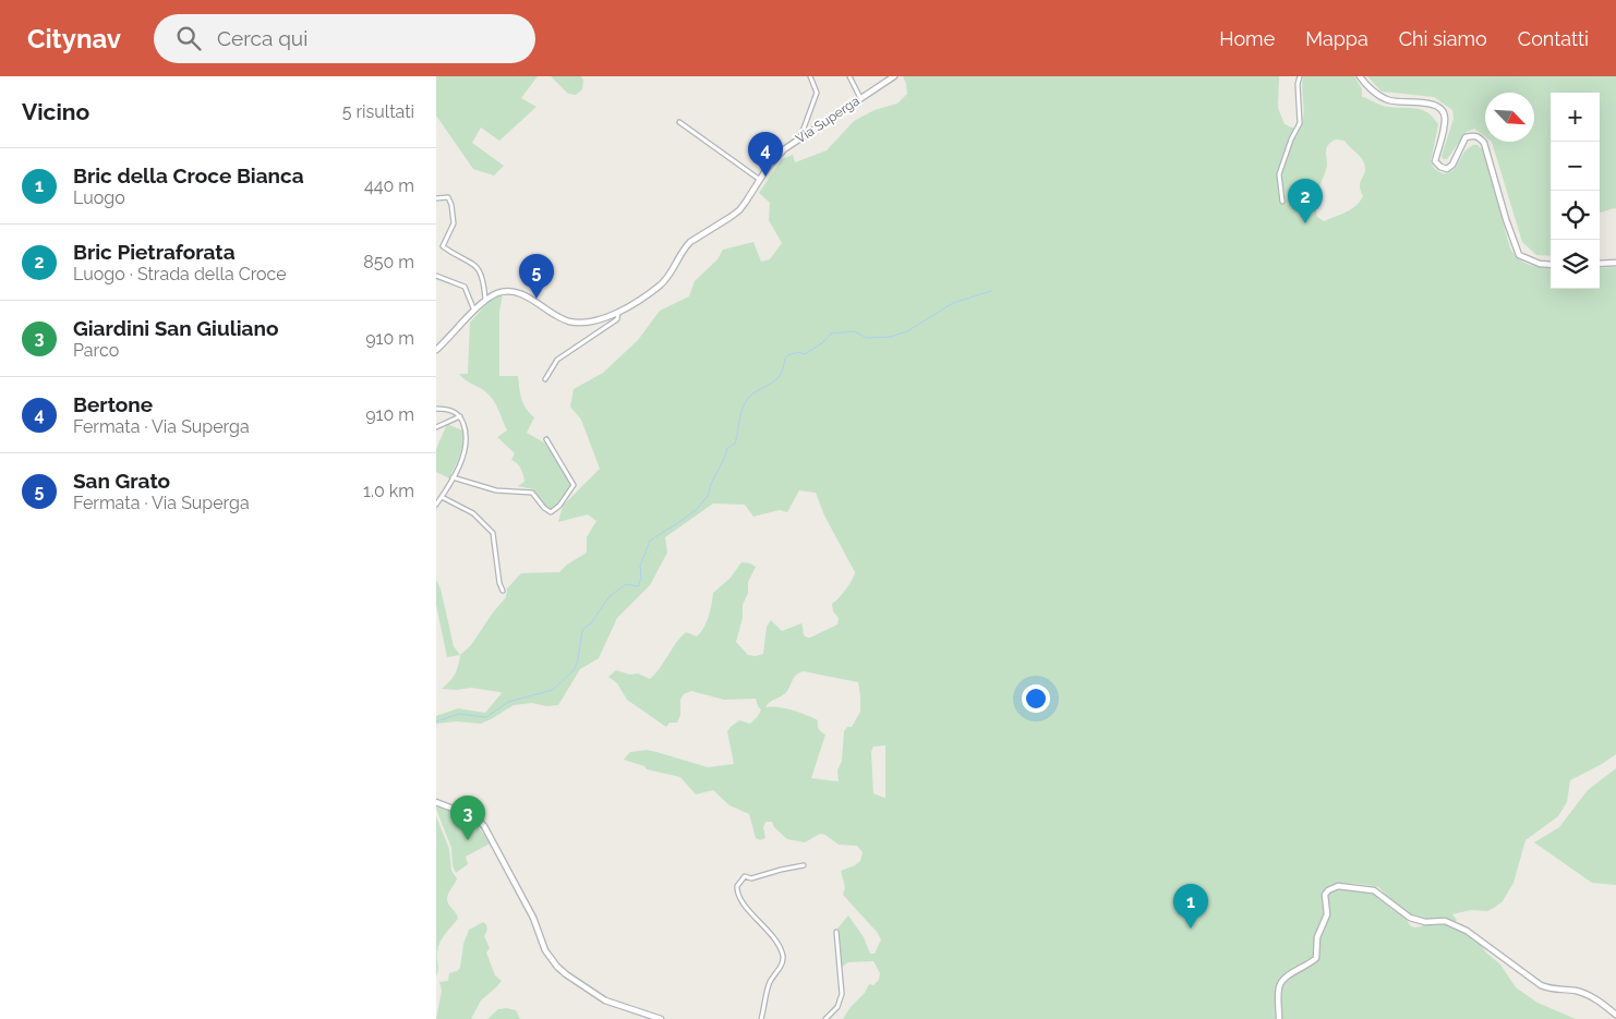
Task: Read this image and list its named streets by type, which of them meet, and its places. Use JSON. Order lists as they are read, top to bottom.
{
  "streets": {
    "street": ["Via Superga"]
  },
  "north": "bottom right",
  "page": {
    "header": "Citynav",
    "search": "Cerca qui",
    "nav": [
      "Home",
      "Mappa",
      "Chi siamo",
      "Contatti"
    ],
    "heading": ["Vicino", "5 risultati"],
    "map_buttons": ["+", "−"],
    "pins": [
      "4",
      "2",
      "5",
      "3",
      "1"
    ],
    "list": [
      {
        "mark": "1",
        "name": "Bric della Croce Bianca",
        "note": "Luogo",
        "value": "440 m"
      },
      {
        "mark": "2",
        "name": "Bric Pietraforata",
        "note": "Luogo · Strada della Croce",
        "value": "850 m"
      },
      {
        "mark": "3",
        "name": "Giardini San Giuliano",
        "note": "Parco",
        "value": "910 m"
      },
      {
        "mark": "4",
        "name": "Bertone",
        "note": "Fermata · Via Superga",
        "value": "910 m"
      },
      {
        "mark": "5",
        "name": "San Grato",
        "note": "Fermata · Via Superga",
        "value": "1.0 km"
      }
    ]
  }
}
